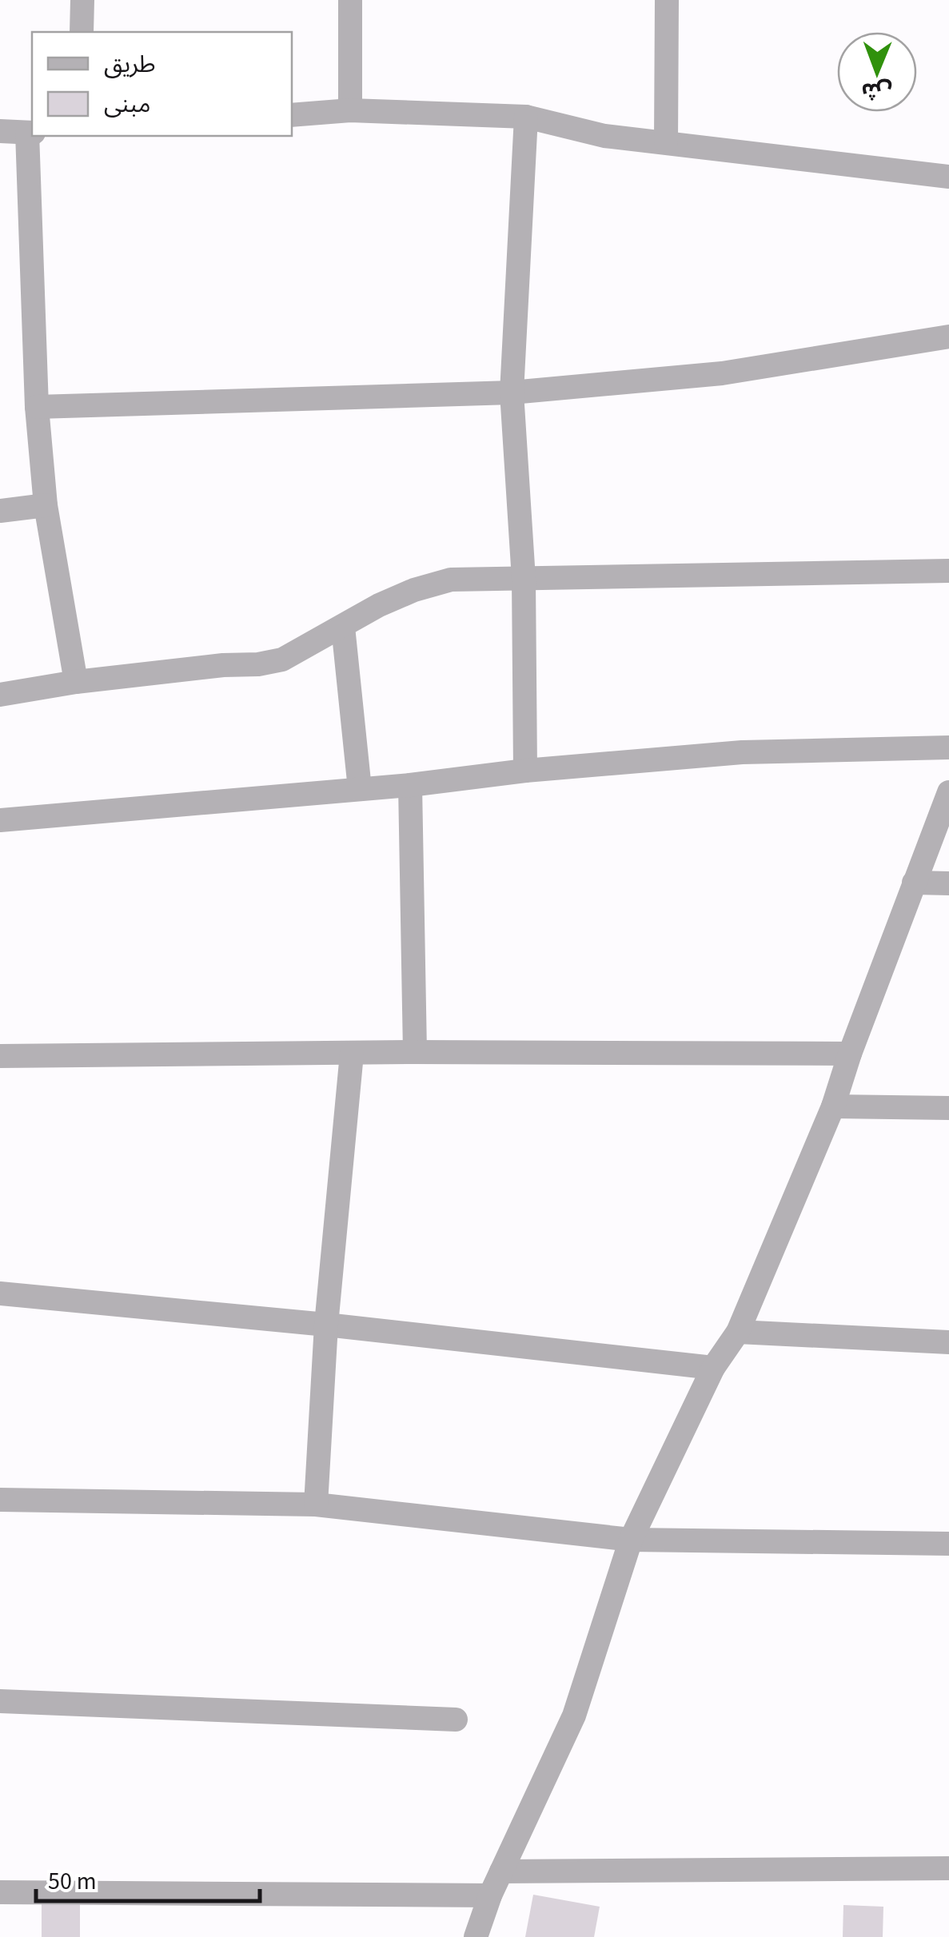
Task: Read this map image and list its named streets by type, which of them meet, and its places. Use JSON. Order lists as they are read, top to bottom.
{
  "legend": ["طريق", "مبنى"],
  "scale_bar": "50 m",
  "north": "bottom"
}
